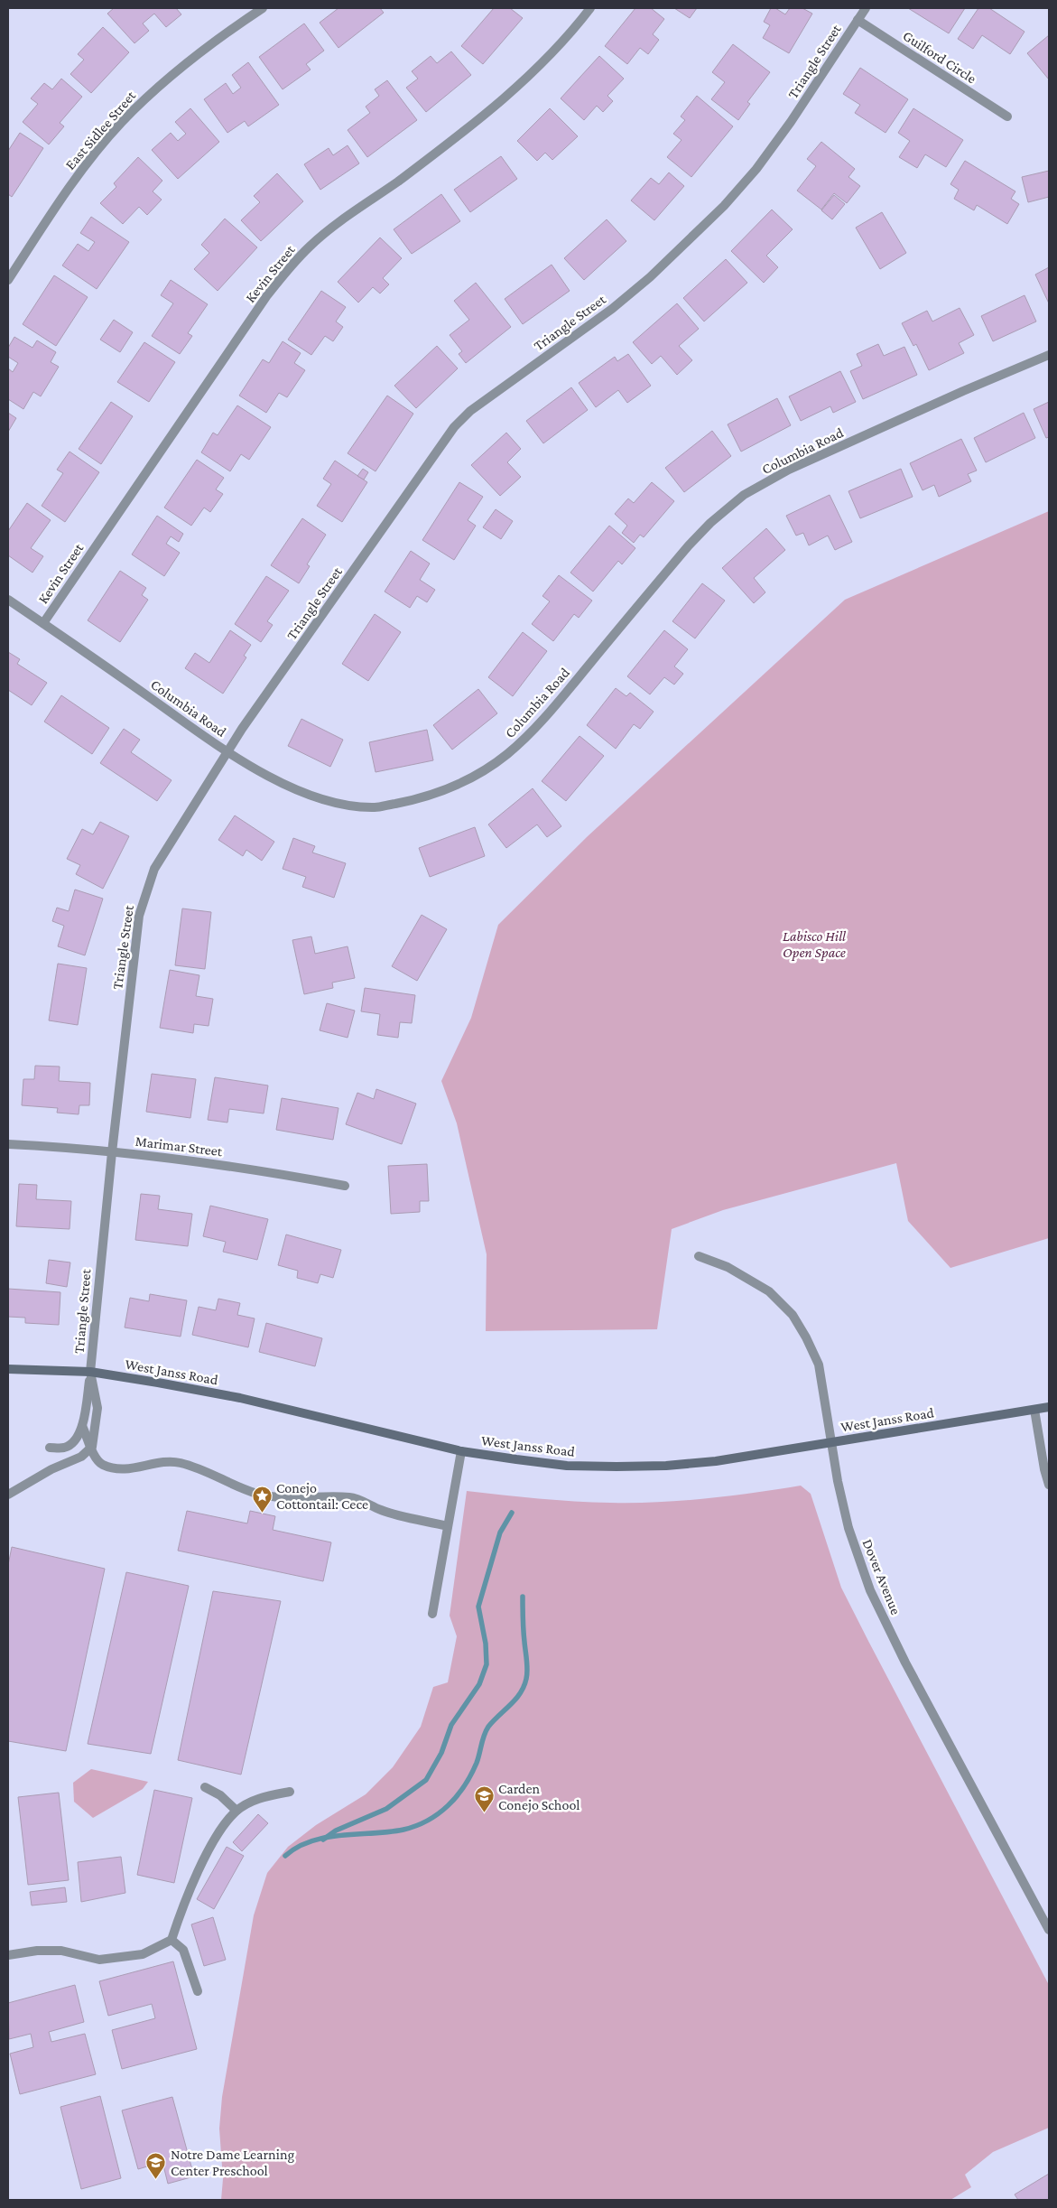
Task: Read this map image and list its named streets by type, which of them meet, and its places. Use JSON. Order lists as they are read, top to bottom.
{
  "streets": {
    "main road": ["West Janss Road"],
    "street": [
      "Guilford Circle",
      "Triangle Street",
      "East Sidlee Street",
      "Kevin Street",
      "Columbia Road",
      "Marimar Street",
      "Dover Avenue"
    ]
  },
  "crossings": [
    ["Guilford Circle", "Triangle Street"],
    ["Triangle Street", "Columbia Road"],
    ["Triangle Street", "Marimar Street"],
    ["Triangle Street", "West Janss Road"],
    ["Kevin Street", "Columbia Road"],
    ["West Janss Road", "Dover Avenue"]
  ],
  "parks": ["Labisco Hill Open Space"],
  "places": {
    "place": ["Conejo Cottontail: Cece"],
    "school or university": ["Carden Conejo School", "Notre Dame Learning Center Preschool"]
  }
}
